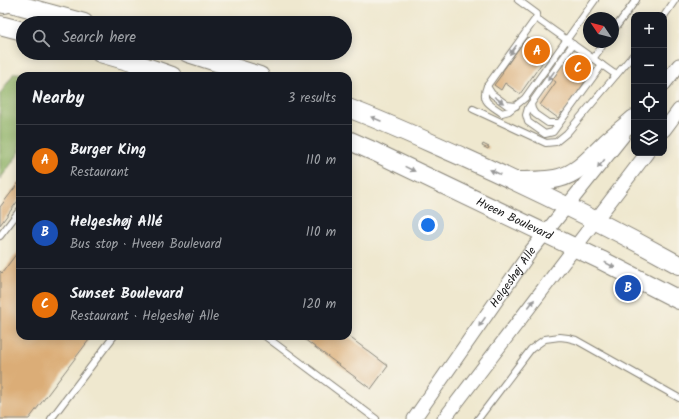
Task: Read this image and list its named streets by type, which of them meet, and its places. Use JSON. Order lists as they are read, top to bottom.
{
  "streets": {
    "street": ["Hveen Boulevard", "Helgeshøj Alle"]
  },
  "crossings": [
    ["Hveen Boulevard", "Helgeshøj Alle"]
  ],
  "north": "top left",
  "page": {
    "map_buttons": ["+", "−"],
    "search": "Search here",
    "pins": ["A", "C", "B"],
    "heading": ["Nearby", "3 results"],
    "list": [
      {
        "mark": "A",
        "name": "Burger King",
        "note": "Restaurant",
        "value": "110 m"
      },
      {
        "mark": "B",
        "name": "Helgeshøj Allé",
        "note": "Bus stop · Hveen Boulevard",
        "value": "110 m"
      },
      {
        "mark": "C",
        "name": "Sunset Boulevard",
        "note": "Restaurant · Helgeshøj Alle",
        "value": "120 m"
      }
    ]
  }
}
